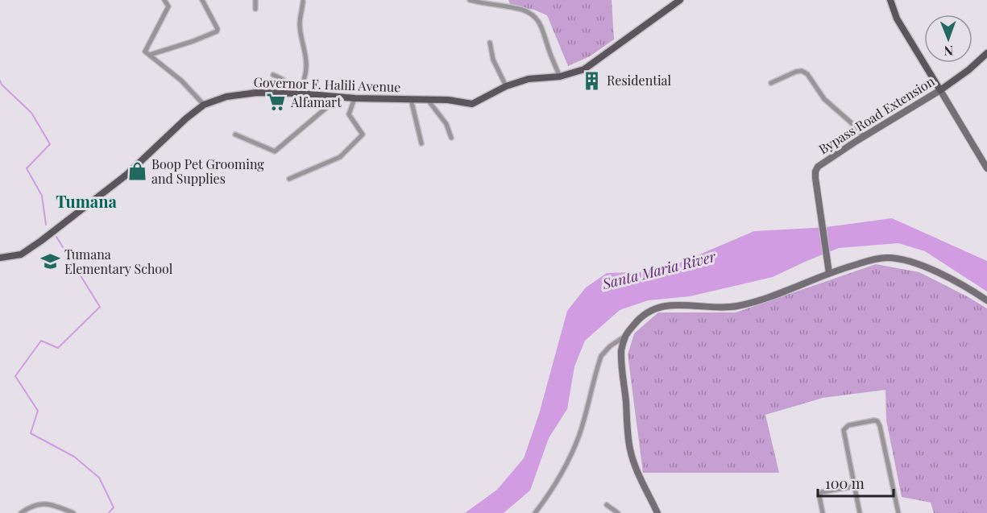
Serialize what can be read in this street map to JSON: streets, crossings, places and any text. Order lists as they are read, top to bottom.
{
  "streets": {
    "main road": ["Governor F. Halili Avenue", "Bypass Road Extension"]
  },
  "districts": ["Tumana"],
  "water": ["Santa Maria River"],
  "places": {
    "building": ["Residential"],
    "supermarket": ["Alfamart"],
    "shop": ["Boop Pet Grooming and Supplies"],
    "school or university": ["Tumana Elementary School"]
  },
  "scale_bar": "100 m",
  "north": "bottom"
}
